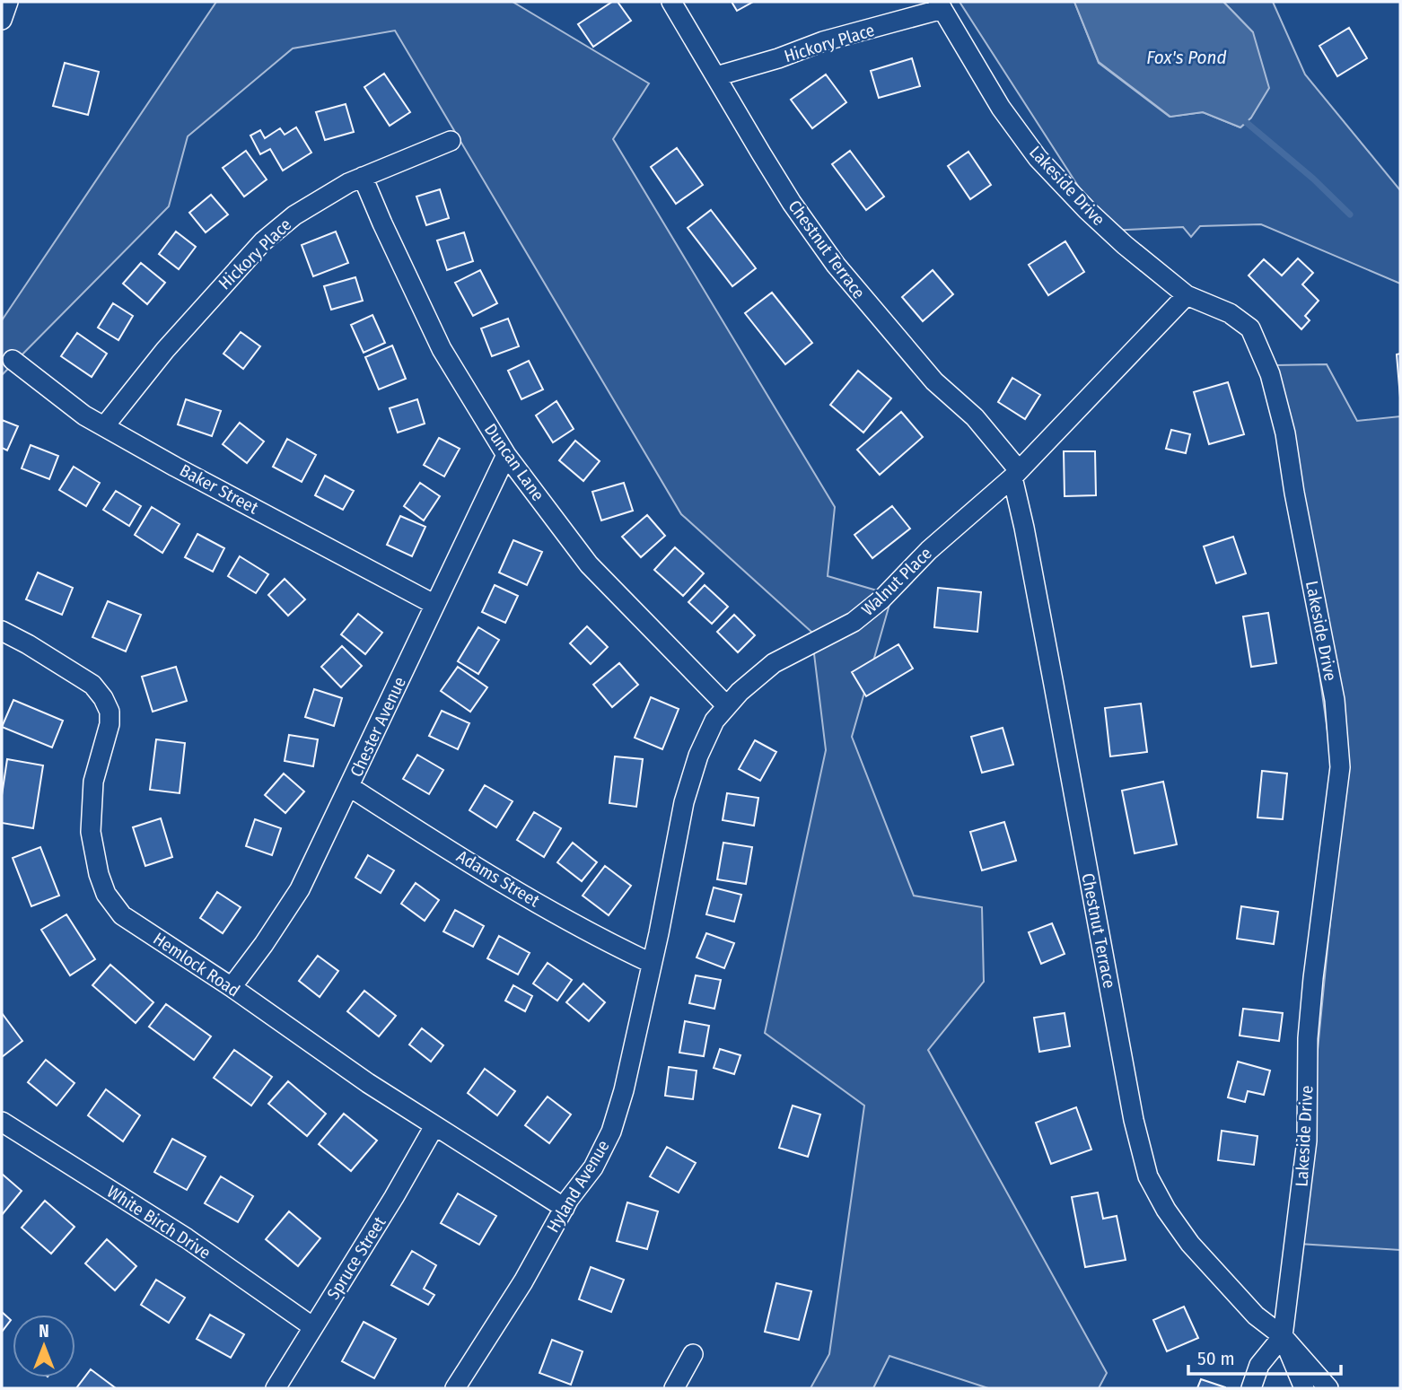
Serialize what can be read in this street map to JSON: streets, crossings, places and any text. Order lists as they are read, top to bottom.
{
  "streets": {
    "street": [
      "Hickory Place",
      "Lakeside Drive",
      "Chestnut Terrace",
      "Duncan Lane",
      "Baker Street",
      "Walnut Place",
      "Chester Avenue",
      "Adams Street",
      "Hemlock Road",
      "Hyland Avenue",
      "White Birch Drive",
      "Spruce Street"
    ]
  },
  "crossings": [
    ["Hickory Place", "Lakeside Drive"],
    ["Hickory Place", "Chestnut Terrace"],
    ["Hickory Place", "Duncan Lane"],
    ["Hickory Place", "Baker Street"],
    ["Lakeside Drive", "Chestnut Terrace"],
    ["Lakeside Drive", "Walnut Place"],
    ["Chestnut Terrace", "Walnut Place"],
    ["Duncan Lane", "Walnut Place"],
    ["Duncan Lane", "Chester Avenue"],
    ["Baker Street", "Chester Avenue"],
    ["Walnut Place", "Adams Street"],
    ["Walnut Place", "Hyland Avenue"],
    ["Chester Avenue", "Adams Street"],
    ["Chester Avenue", "Hemlock Road"],
    ["Adams Street", "Hyland Avenue"],
    ["Hemlock Road", "Hyland Avenue"],
    ["Hemlock Road", "Spruce Street"],
    ["White Birch Drive", "Spruce Street"]
  ],
  "water": ["Fox's Pond"],
  "scale_bar": "50 m",
  "north": "top"
}
